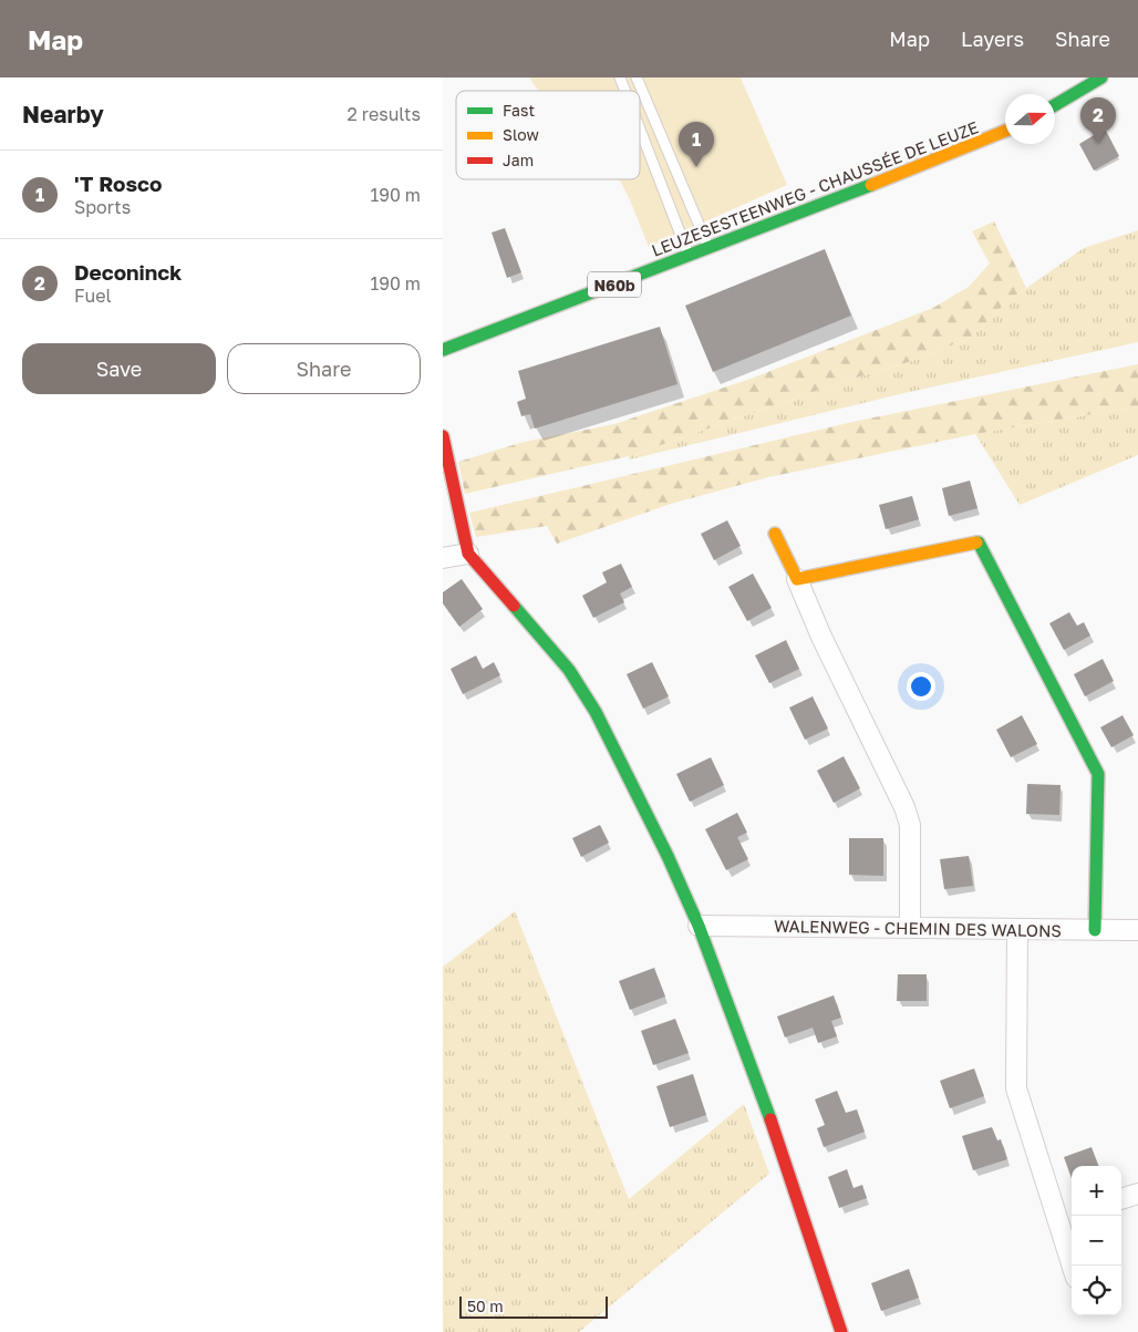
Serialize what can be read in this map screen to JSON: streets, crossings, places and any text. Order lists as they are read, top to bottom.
{
  "streets": {
    "street": ["LEUZESESTEENWEG - CHAUSSÉE DE LEUZE", "N60b", "WALENWEG - CHEMIN DES WALONS"]
  },
  "legend": ["Fast", "Slow", "Jam"],
  "scale_bar": "50 m",
  "north": "right",
  "page": {
    "header": "Map",
    "nav": ["Map", "Layers", "Share"],
    "heading": ["Nearby", "2 results"],
    "pins": ["2", "1"],
    "list": [
      {
        "mark": "1",
        "name": "'T Rosco",
        "note": "Sports",
        "value": "190 m"
      },
      {
        "mark": "2",
        "name": "Deconinck",
        "note": "Fuel",
        "value": "190 m"
      }
    ],
    "buttons": ["Save", "Share"],
    "map_buttons": ["+", "−"],
    "scale": "50 m"
  }
}
